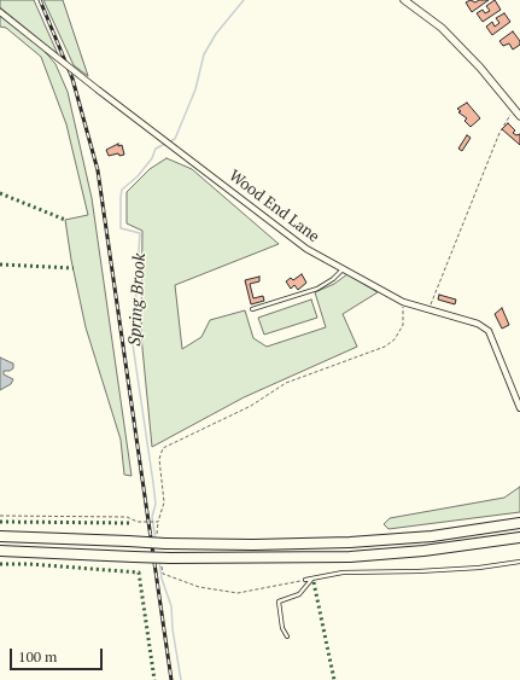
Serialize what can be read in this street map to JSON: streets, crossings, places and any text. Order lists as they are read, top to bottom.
{
  "streets": {
    "street": ["Wood End Lane"]
  },
  "water": ["Spring Brook"],
  "scale_bar": "100 m"
}
